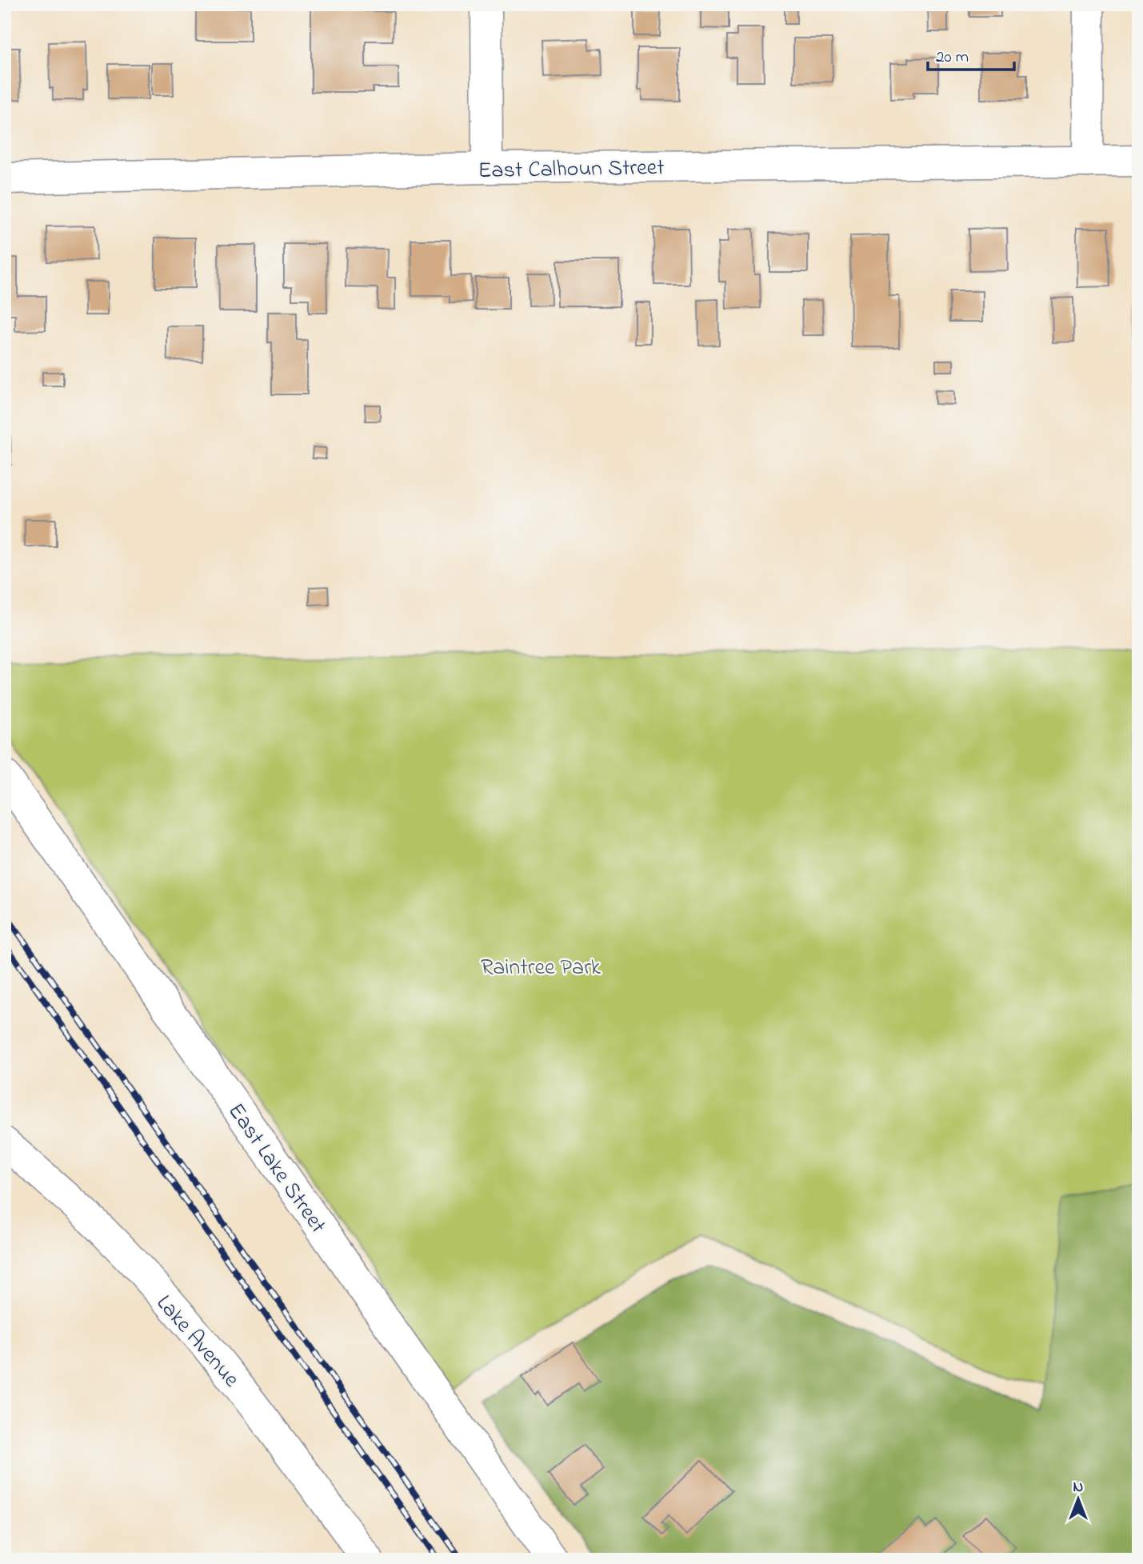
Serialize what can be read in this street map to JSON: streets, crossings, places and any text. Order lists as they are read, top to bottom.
{
  "streets": {
    "street": ["East Calhoun Street", "East Lake Street", "Lake Avenue"]
  },
  "parks": ["Raintree Park"],
  "scale_bar": "20 m",
  "north": "top"
}
